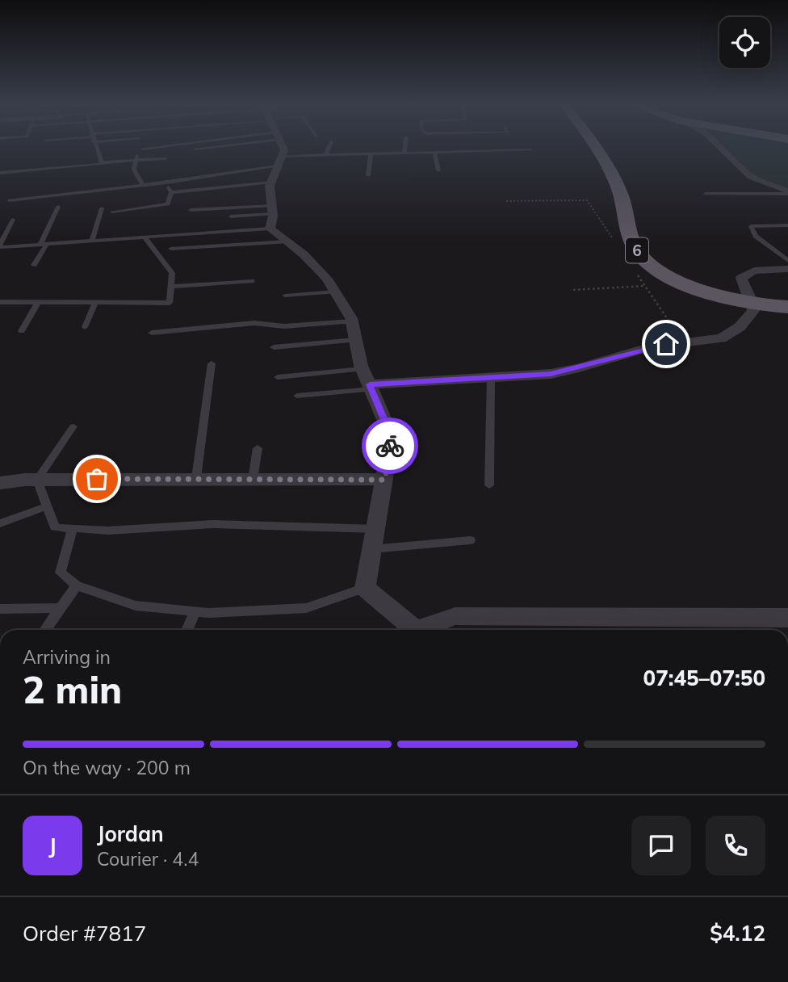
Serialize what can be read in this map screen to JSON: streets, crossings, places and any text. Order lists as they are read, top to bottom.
{
  "streets": {
    "main road": ["6"]
  },
  "page": {
    "heading": ["2 min", "Arriving in", "07:45–07:50"],
    "panel": [
      "Jordan",
      "Courier · 4.4",
      "Order #7817",
      "$4.12"
    ],
    "bar": "On the way · 200 m",
    "round": "J"
  }
}
